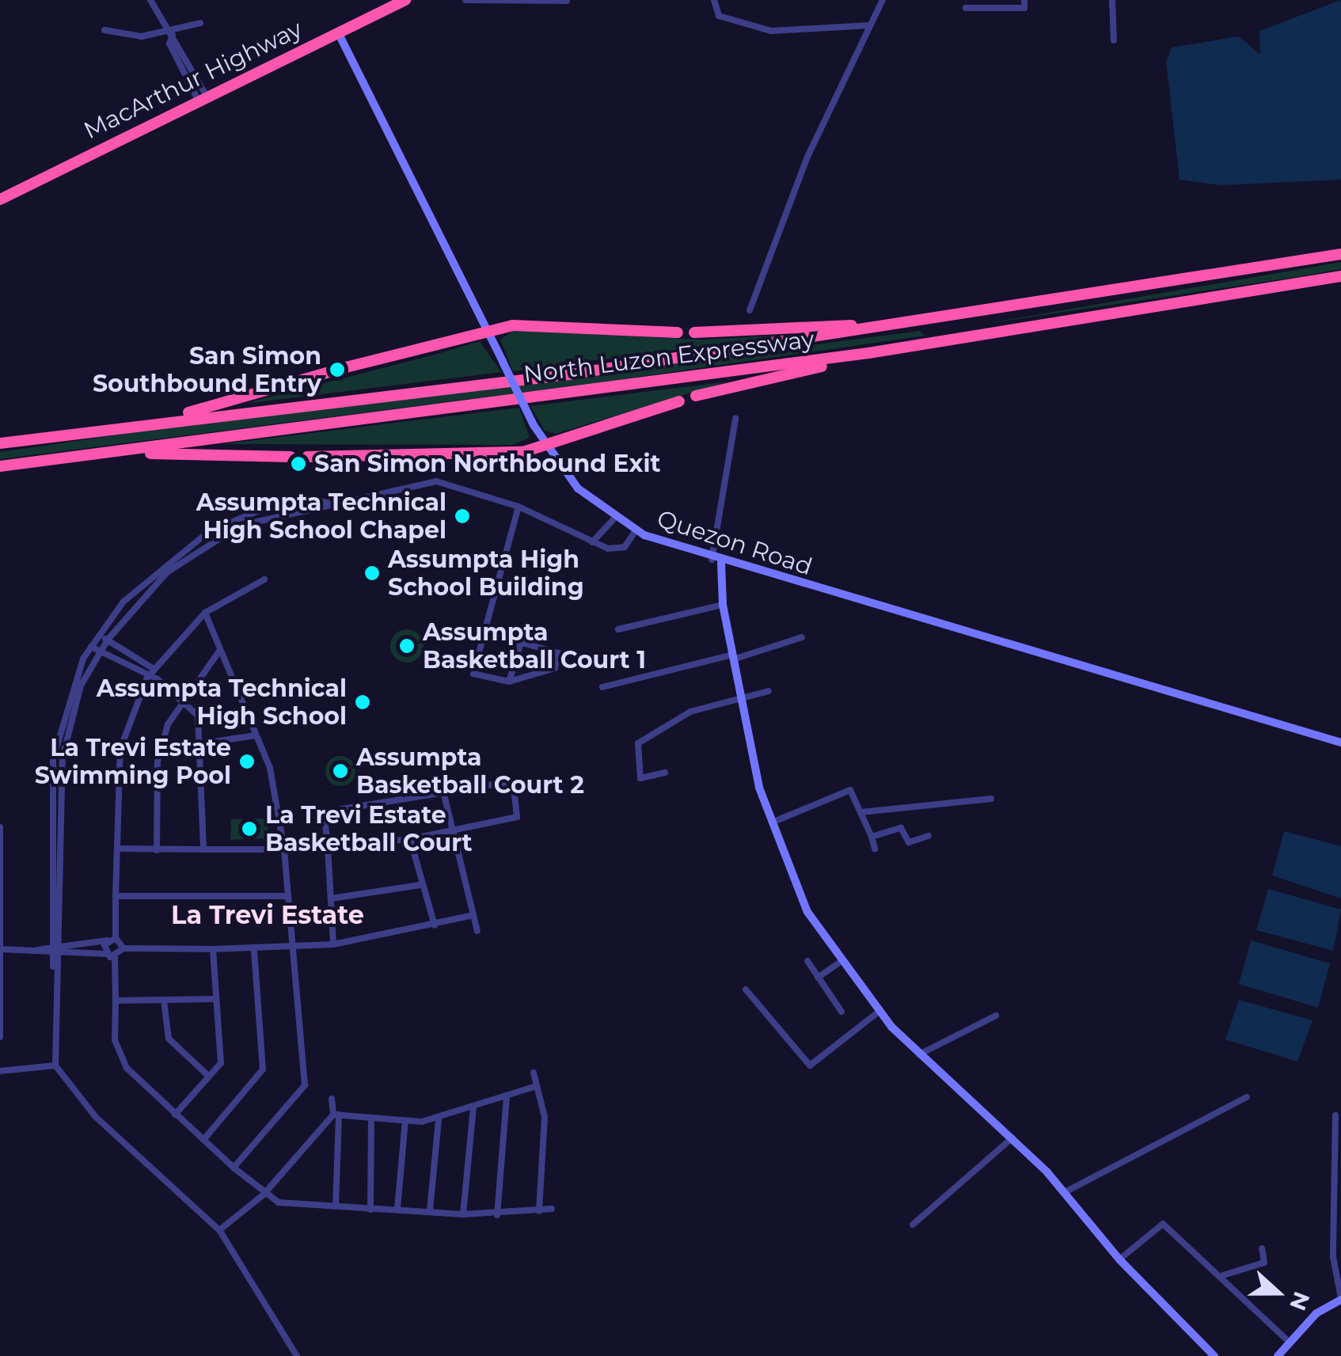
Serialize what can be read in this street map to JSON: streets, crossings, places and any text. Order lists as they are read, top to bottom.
{
  "streets": {
    "highway": ["MacArthur Highway", "North Luzon Expressway"],
    "main road": ["Quezon Road"]
  },
  "crossings": [
    ["MacArthur Highway", "Quezon Road"]
  ],
  "districts": ["La Trevi Estate"],
  "places": [
    "San Simon Southbound Entry",
    "San Simon Northbound Exit",
    "Assumpta Technical High School Chapel",
    "Assumpta High School Building",
    "Assumpta Basketball Court 1",
    "Assumpta Technical High School",
    "La Trevi Estate Swimming Pool",
    "Assumpta Basketball Court 2",
    "La Trevi Estate Basketball Court"
  ],
  "north": "right"
}
